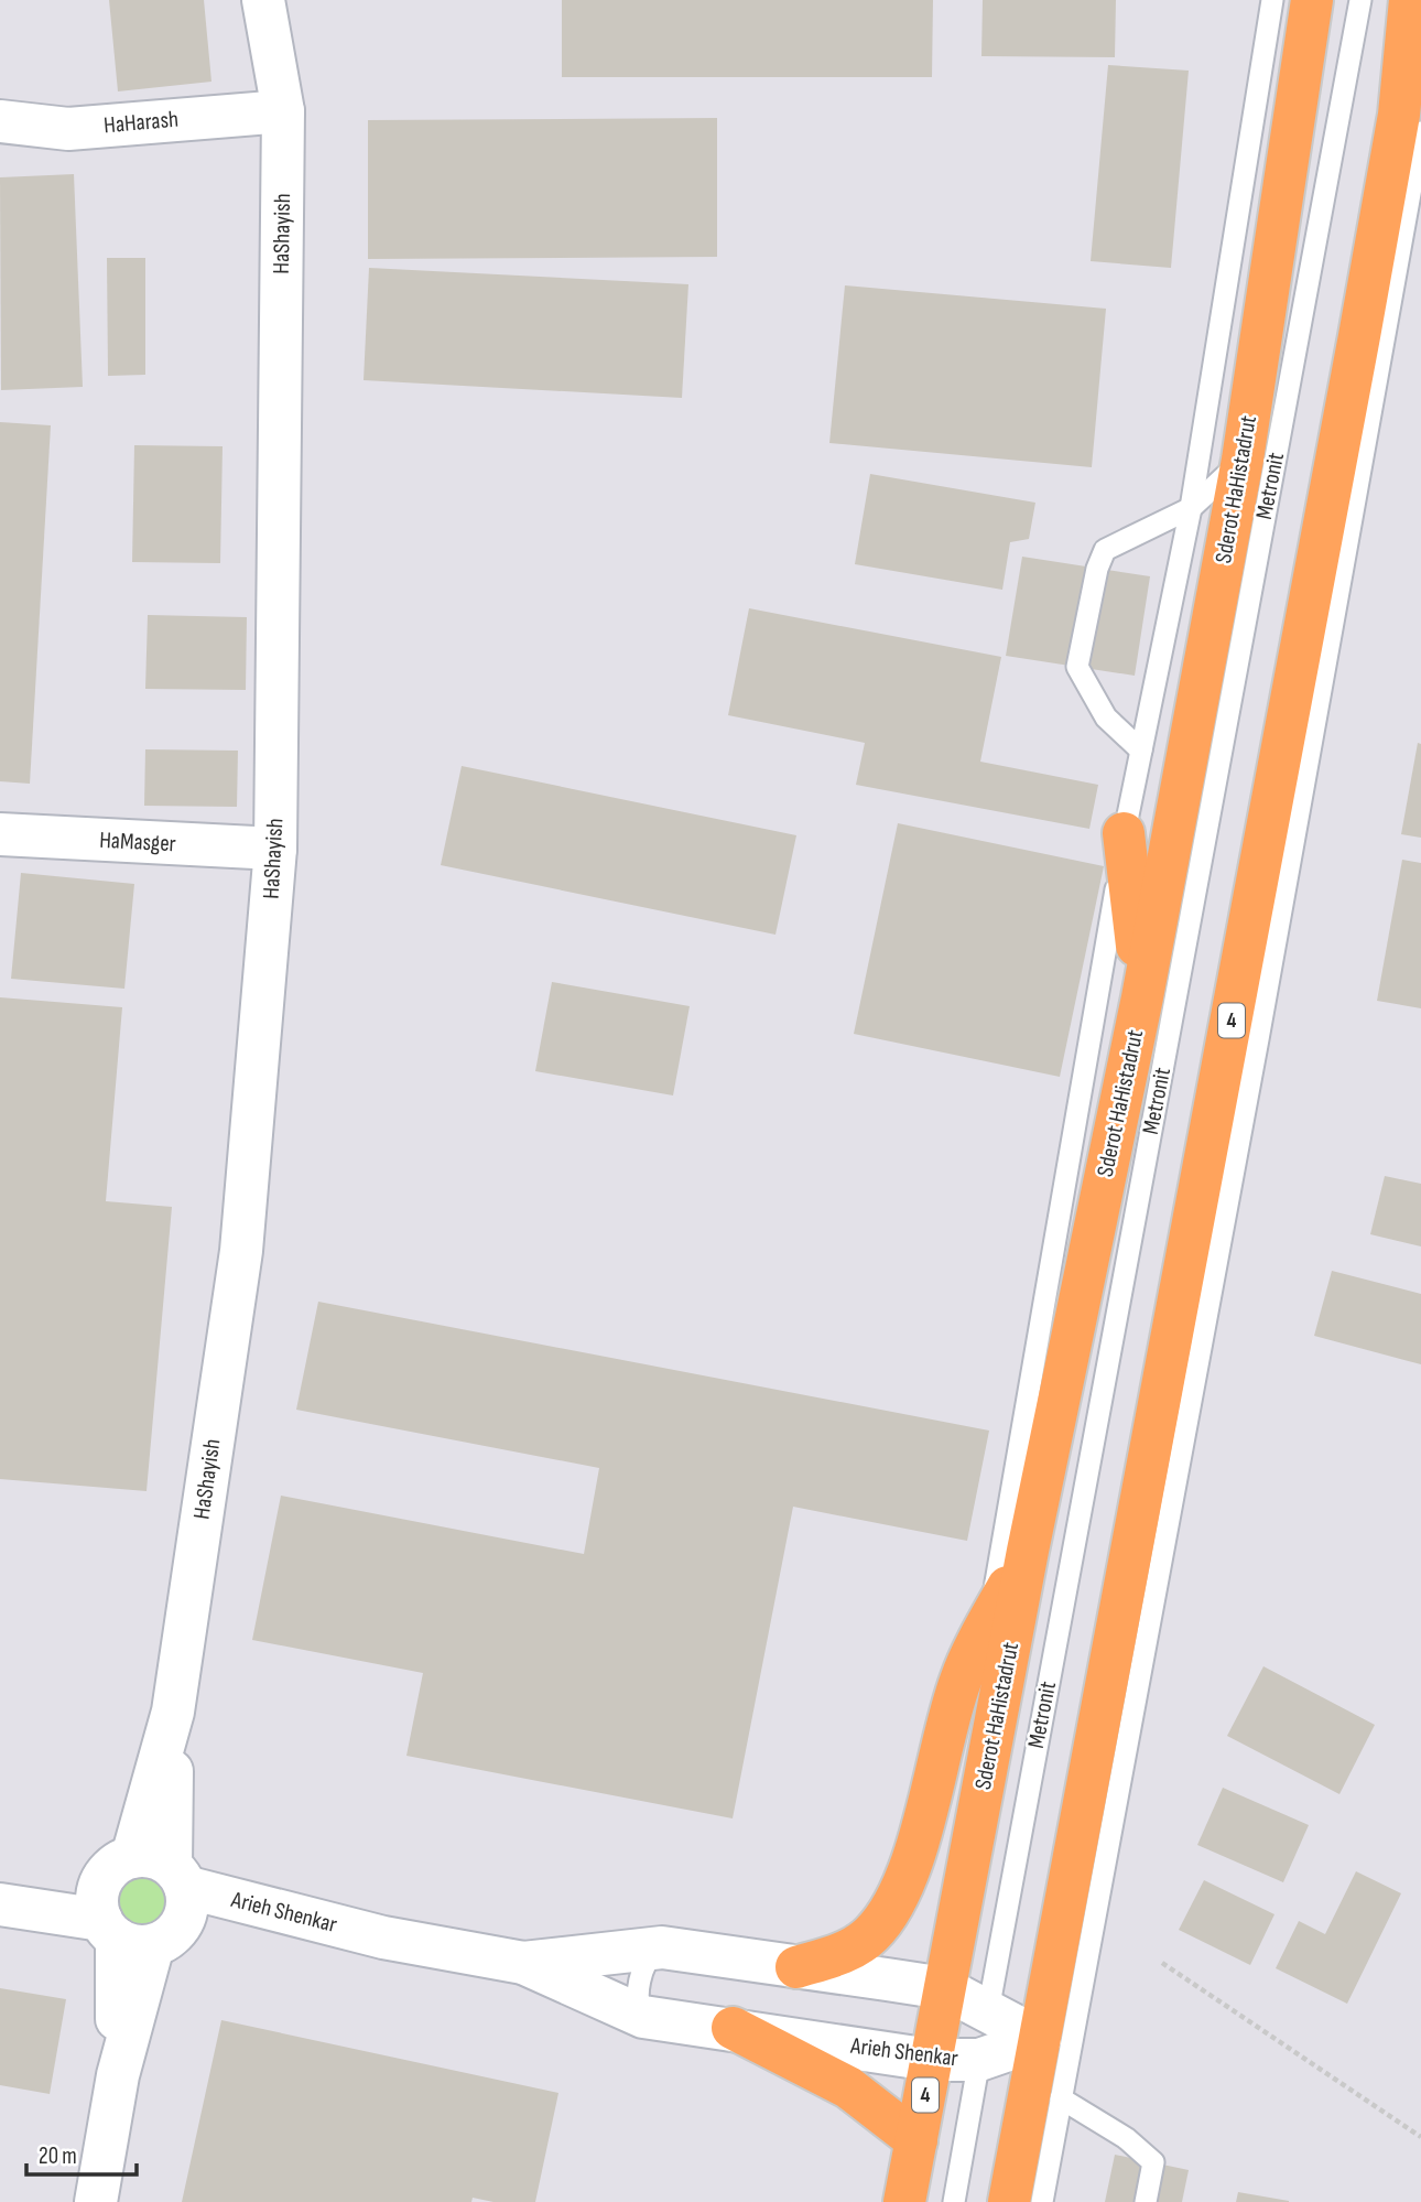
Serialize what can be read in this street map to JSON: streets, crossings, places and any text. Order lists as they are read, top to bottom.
{
  "streets": {
    "highway": ["Sderot HaHistadrut", "4"],
    "street": [
      "HaHarash",
      "HaShayish",
      "HaMasger",
      "Arieh Shenkar"
    ],
    "lane": ["Metronit"]
  },
  "crossings": [
    ["HaHarash", "HaShayish"],
    ["HaShayish", "HaMasger"],
    ["HaShayish", "Arieh Shenkar"],
    ["Metronit", "Arieh Shenkar"],
    ["Sderot HaHistadrut", "Arieh Shenkar"],
    ["4", "Arieh Shenkar"]
  ],
  "scale_bar": "20 m"
}
